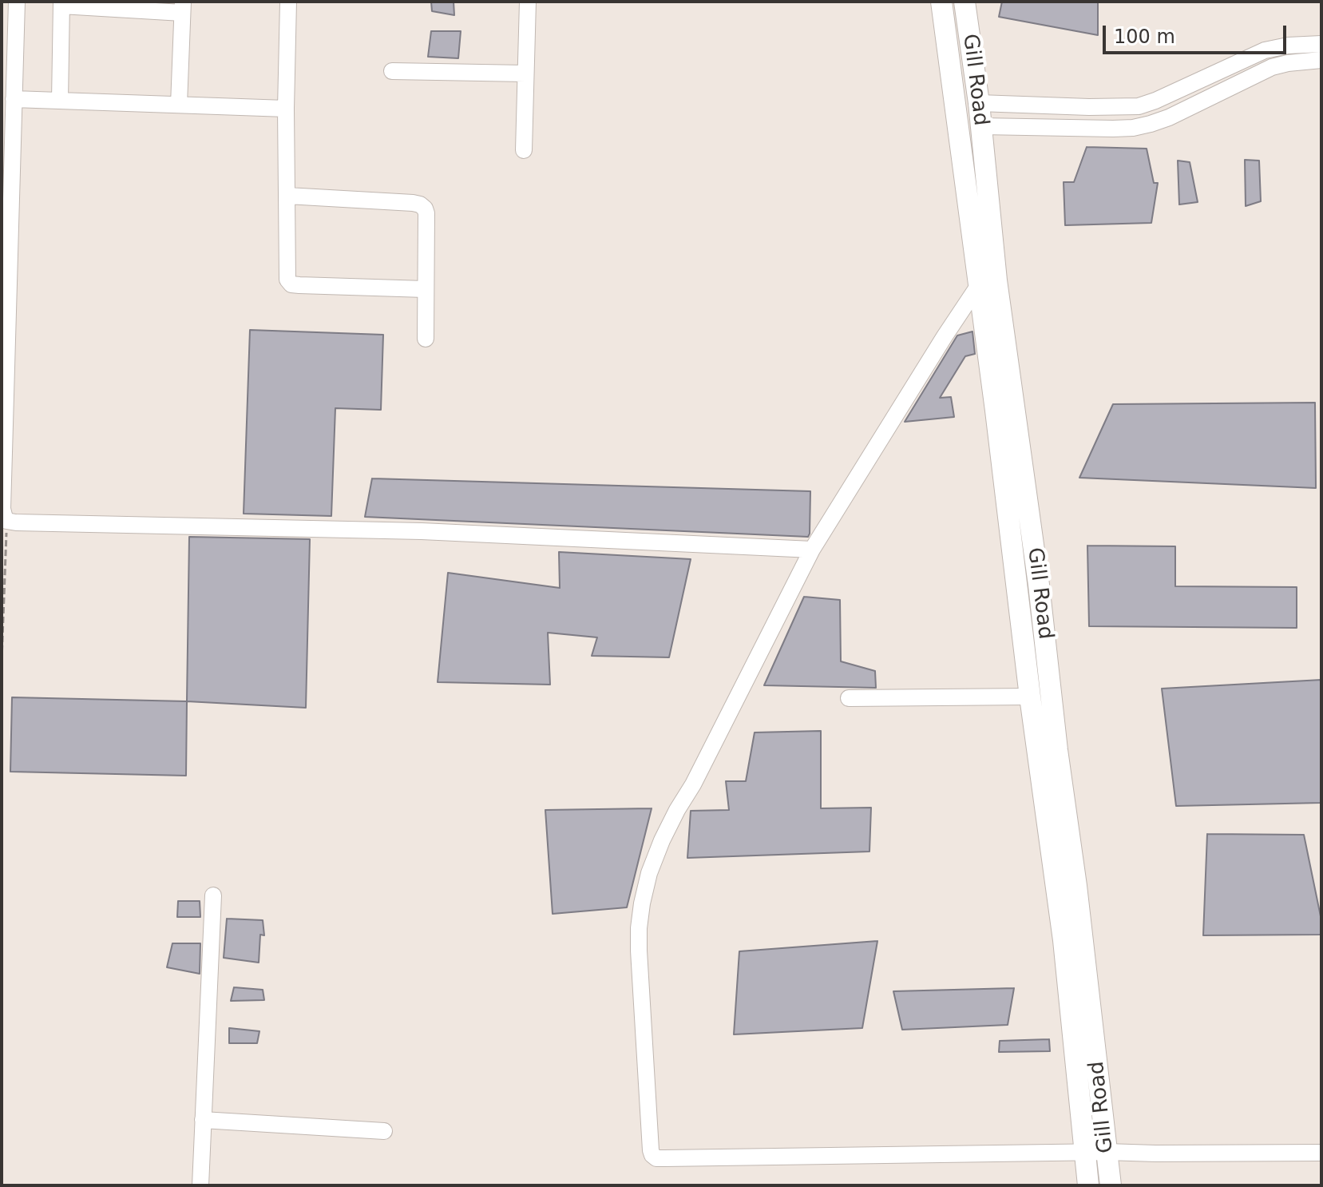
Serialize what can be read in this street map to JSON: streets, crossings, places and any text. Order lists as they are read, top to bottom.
{
  "streets": {
    "main road": ["Gill Road"]
  },
  "scale_bar": "100 m"
}
